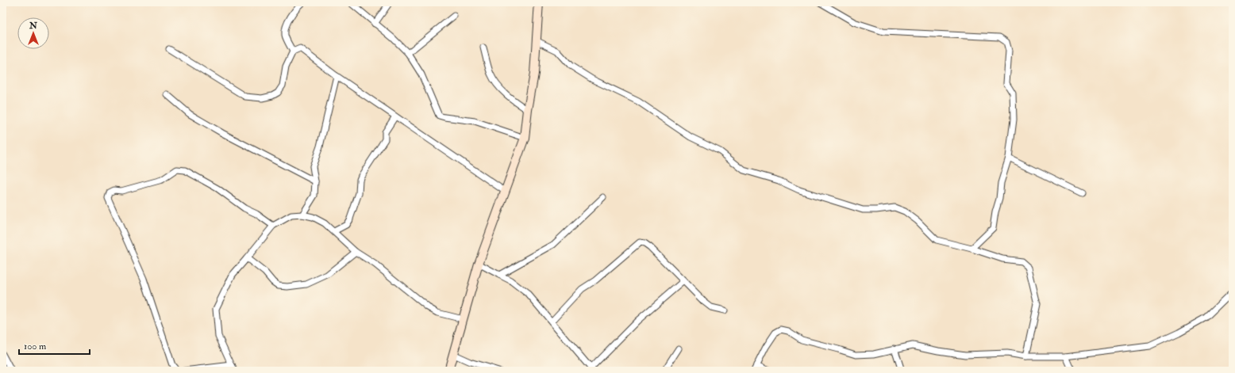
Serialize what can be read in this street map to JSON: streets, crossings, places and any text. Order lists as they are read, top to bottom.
{
  "scale_bar": "100 m",
  "north": "top"
}
